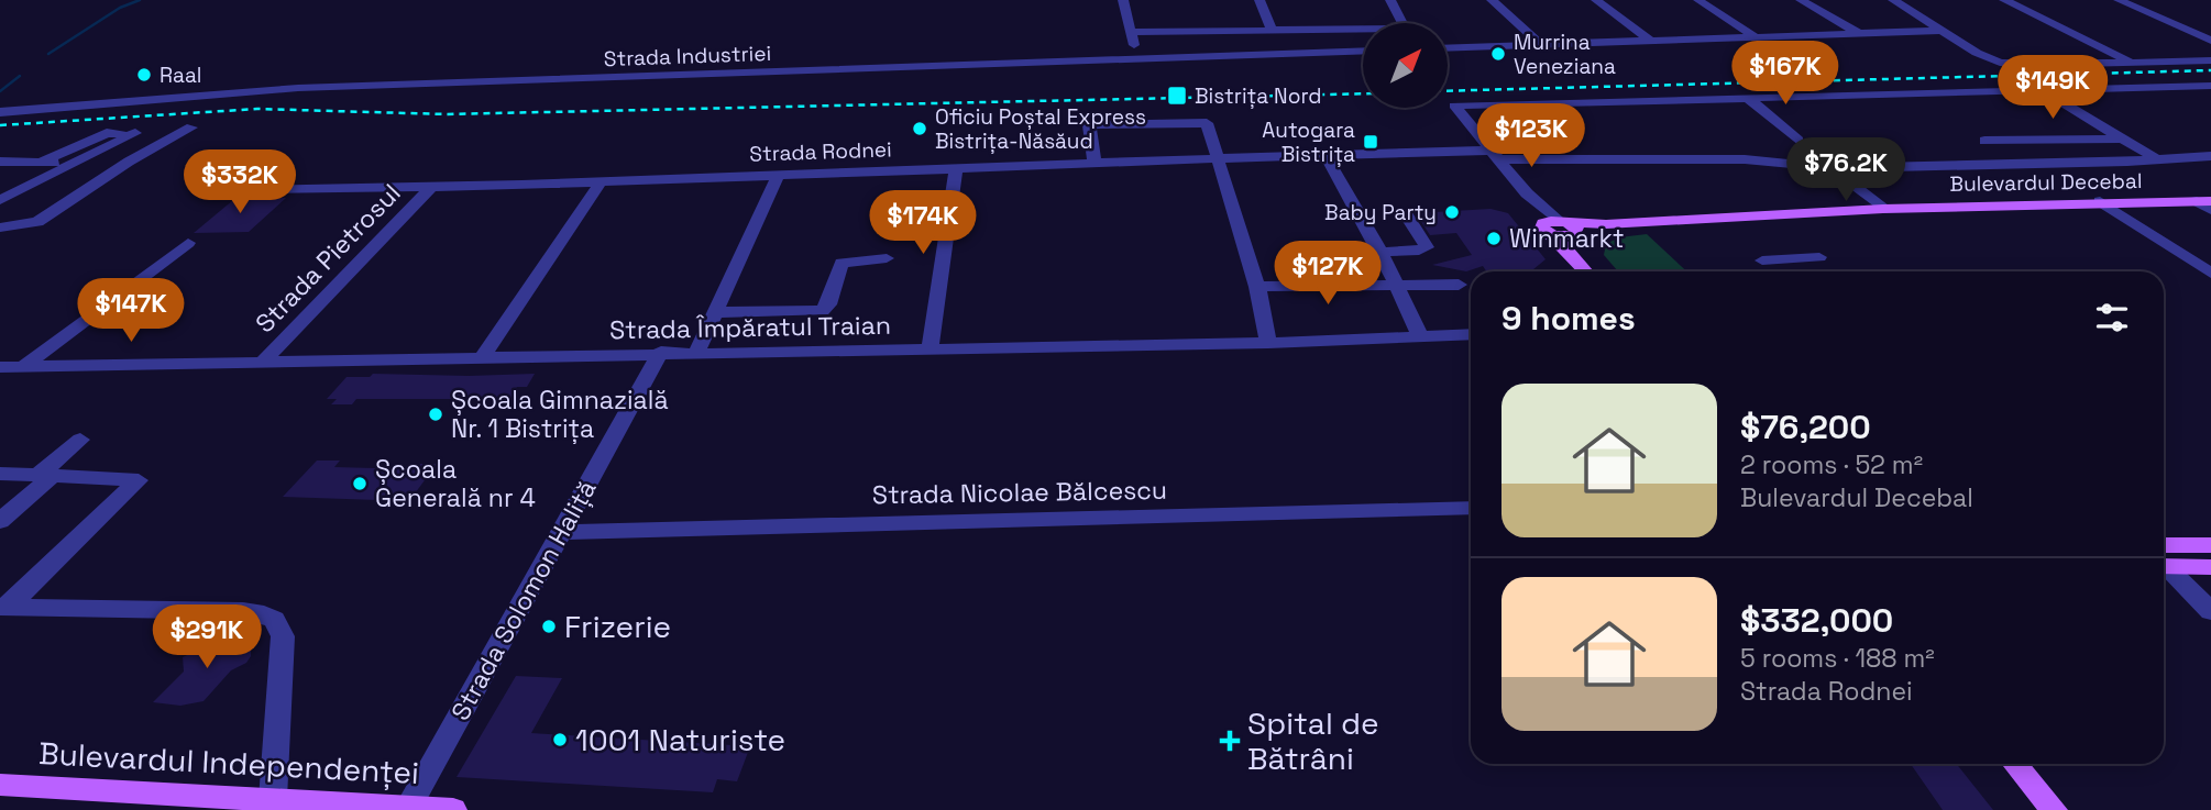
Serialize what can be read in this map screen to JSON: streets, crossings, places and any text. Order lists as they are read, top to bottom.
{
  "streets": {
    "main road": ["Bulevardul Decebal", "Bulevardul Independenței"],
    "street": [
      "Strada Industriei",
      "Strada Rodnei",
      "Strada Pietrosul",
      "Strada Împăratul Traian",
      "Strada Nicolae Bălcescu",
      "Strada Solomon Haliță"
    ]
  },
  "crossings": [
    ["Strada Rodnei", "Strada Pietrosul"],
    ["Strada Pietrosul", "Strada Împăratul Traian"],
    ["Strada Împăratul Traian", "Strada Solomon Haliță"],
    ["Strada Nicolae Bălcescu", "Strada Solomon Haliță"],
    ["Strada Solomon Haliță", "Bulevardul Independenței"]
  ],
  "places": {
    "other": [
      "Murrina Veneziana",
      "Raal",
      "Oficiu Poștal Express Bistrița-Năsăud",
      "Baby Party",
      "Winmarkt",
      "Școala Gimnazială Nr. 1 Bistrița",
      "Școala Generală nr 4",
      "Frizerie",
      "1001 Naturiste"
    ],
    "transit": ["Bistrița Nord", "Autogara Bistrița"],
    "health": ["Spital de Bătrâni"]
  },
  "north": "top right",
  "page": {
    "price": [
      "$167K",
      "$149K",
      "$123K",
      "$76.2K",
      "$332K",
      "$174K",
      "$127K",
      "$147K",
      "$291K"
    ],
    "heading": "9 homes",
    "list": [
      {
        "name": "$76,200",
        "note": "2 rooms · 52 m² · Bulevardul Decebal"
      },
      {
        "name": "$332,000",
        "note": "5 rooms · 188 m² · Strada Rodnei"
      }
    ]
  }
}
